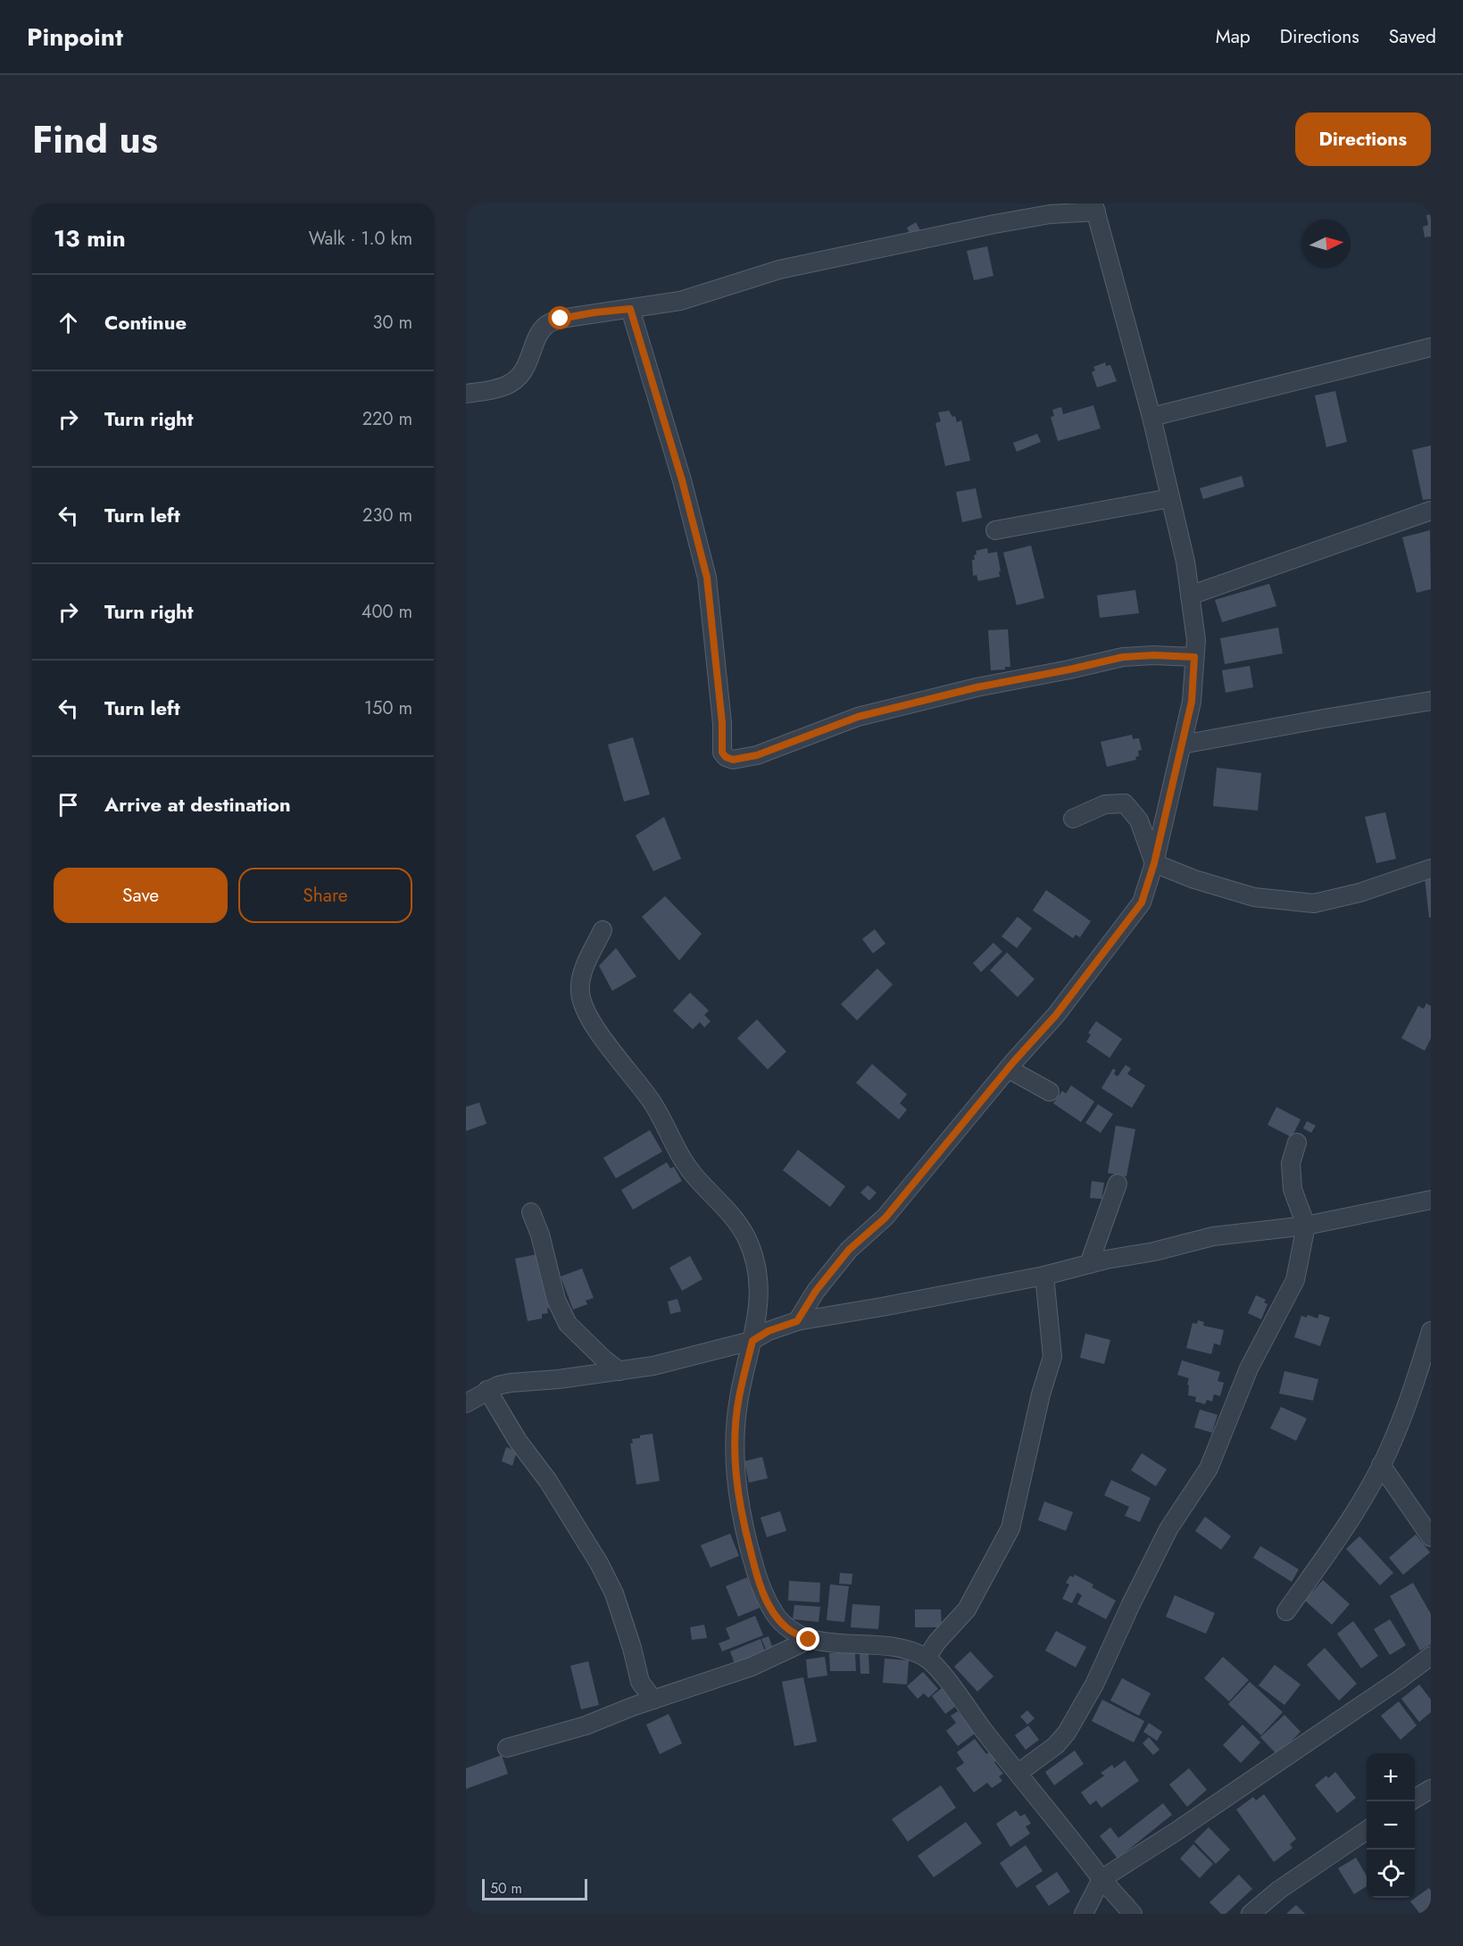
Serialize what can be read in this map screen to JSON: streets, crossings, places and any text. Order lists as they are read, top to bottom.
{
  "scale_bar": "50 m",
  "north": "right",
  "page": {
    "header": "Pinpoint",
    "nav": ["Map", "Directions", "Saved"],
    "title": "Find us",
    "buttons": [
      "Directions",
      ["Save", "Share"]
    ],
    "heading": ["13 min", "Walk · 1.0 km"],
    "list": [
      ["Continue", "30 m"],
      ["Turn right", "220 m"],
      ["Turn left", "230 m"],
      ["Turn right", "400 m"],
      ["Turn left", "150 m"],
      "Arrive at destination"
    ],
    "map_buttons": ["+", "−"],
    "scale": "50 m"
  }
}
